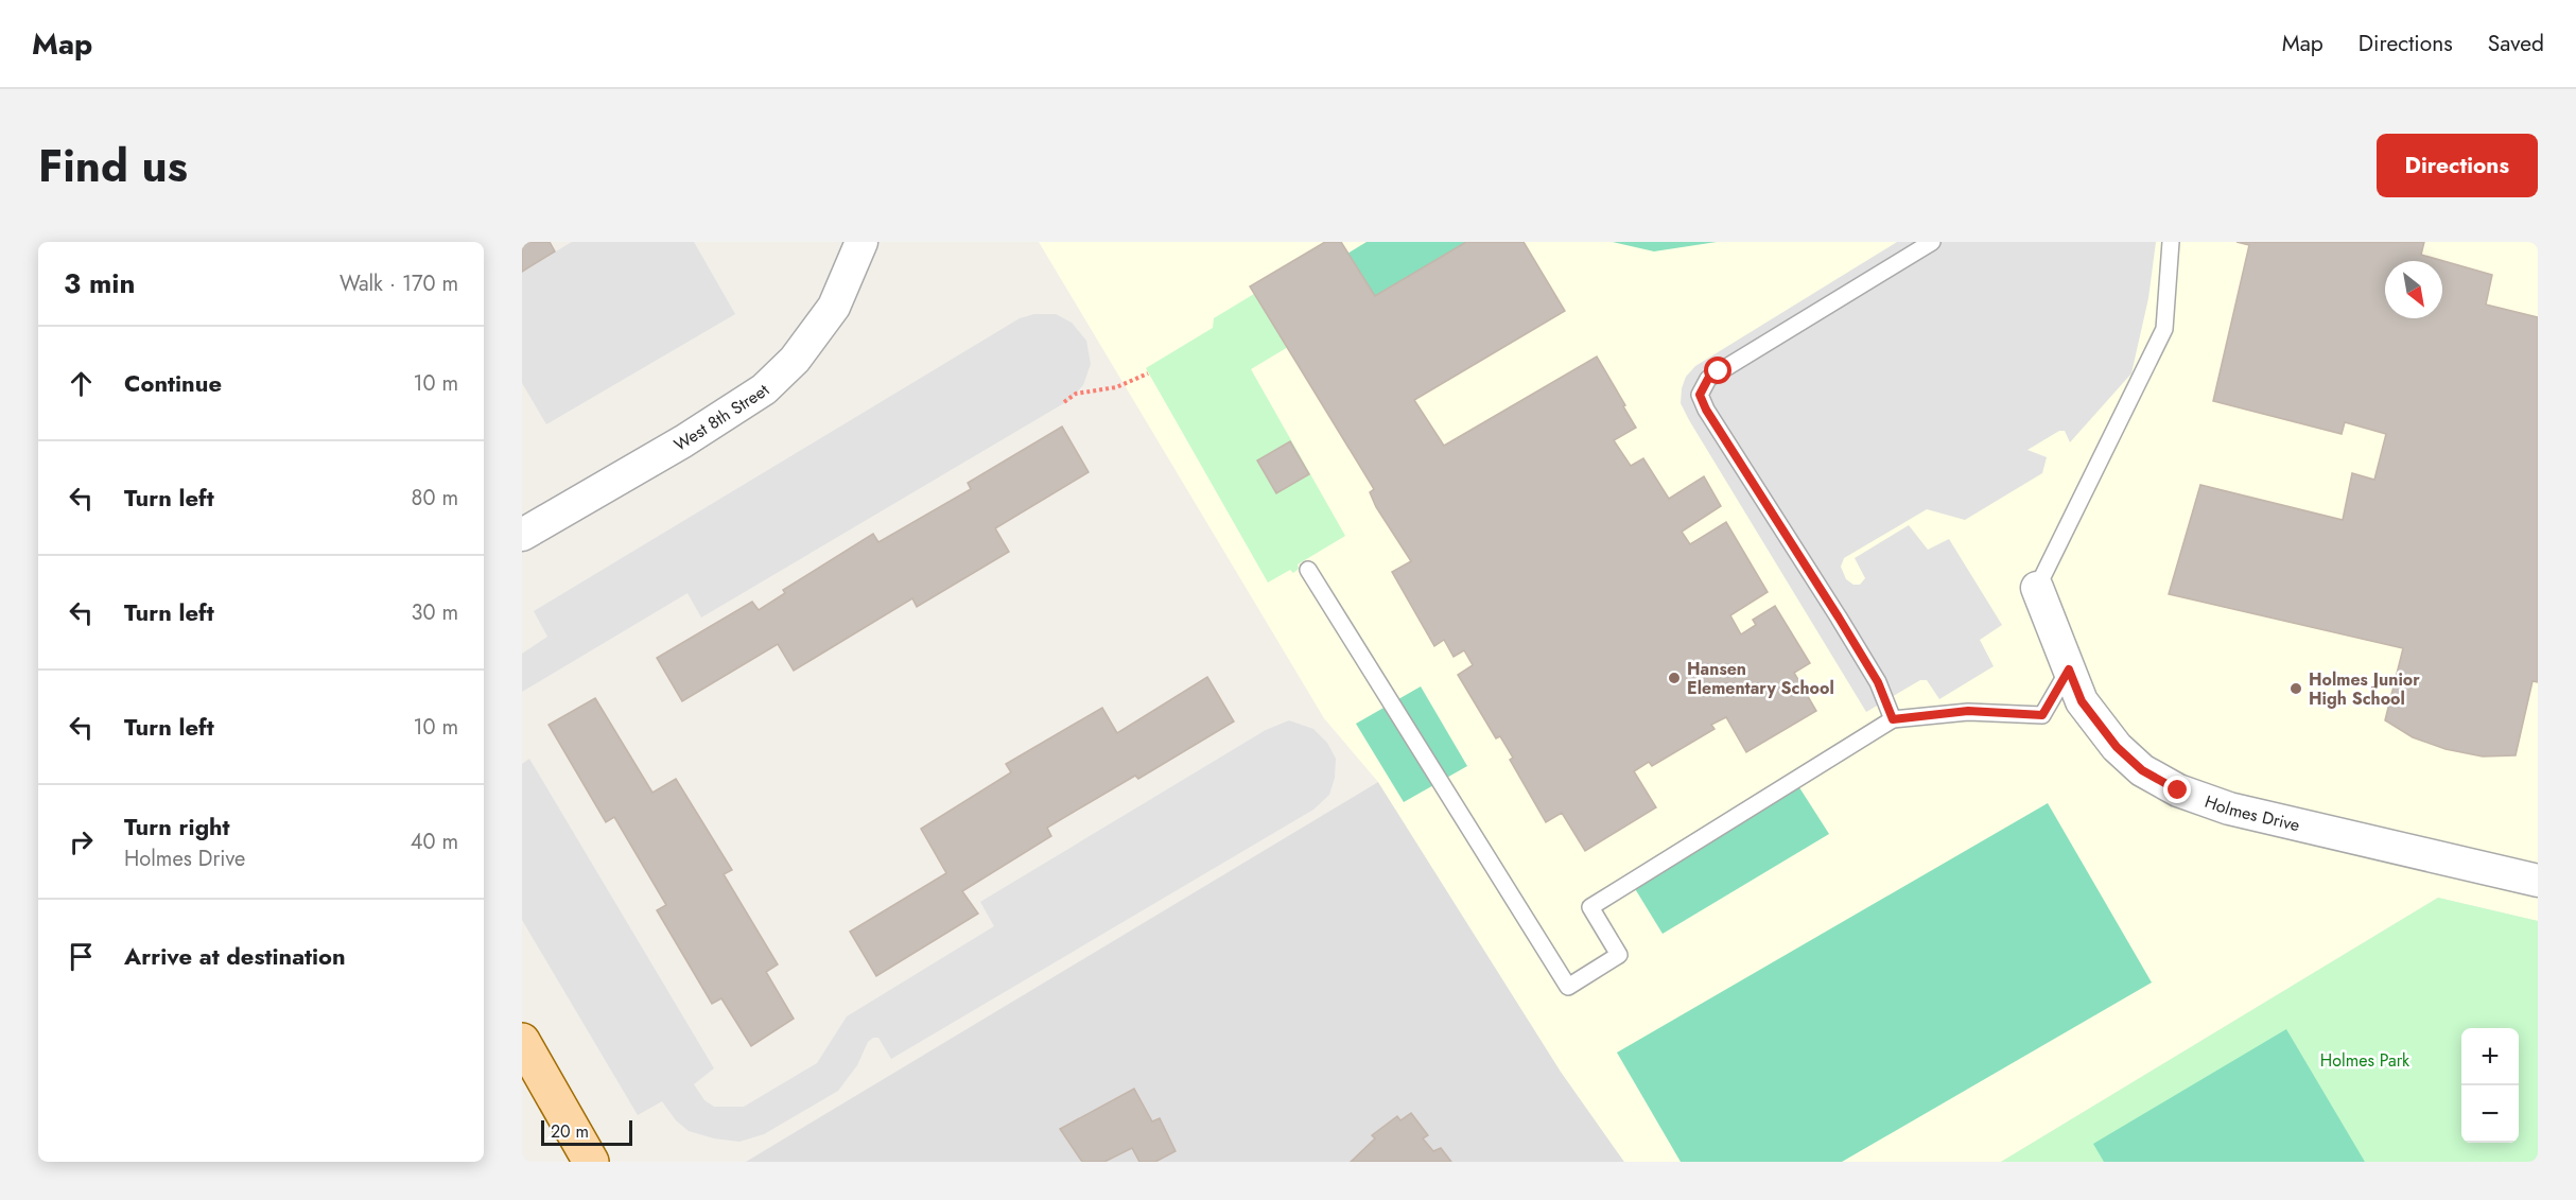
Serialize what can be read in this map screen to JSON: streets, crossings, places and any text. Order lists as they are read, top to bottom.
{
  "streets": {
    "street": ["West 8th Street", "Holmes Drive"]
  },
  "parks": ["Holmes Park"],
  "places": ["Hansen Elementary School", "Holmes Junior High School"],
  "scale_bar": "20 m",
  "north": "bottom right",
  "page": {
    "header": "Map",
    "nav": ["Map", "Directions", "Saved"],
    "title": "Find us",
    "buttons": "Directions",
    "heading": ["3 min", "Walk · 170 m"],
    "list": [
      ["Continue", "10 m"],
      ["Turn left", "80 m"],
      ["Turn left", "30 m"],
      ["Turn left", "10 m"],
      ["Turn right", "Holmes Drive", "40 m"],
      "Arrive at destination"
    ],
    "map_buttons": ["+", "−"],
    "scale": "20 m"
  }
}
